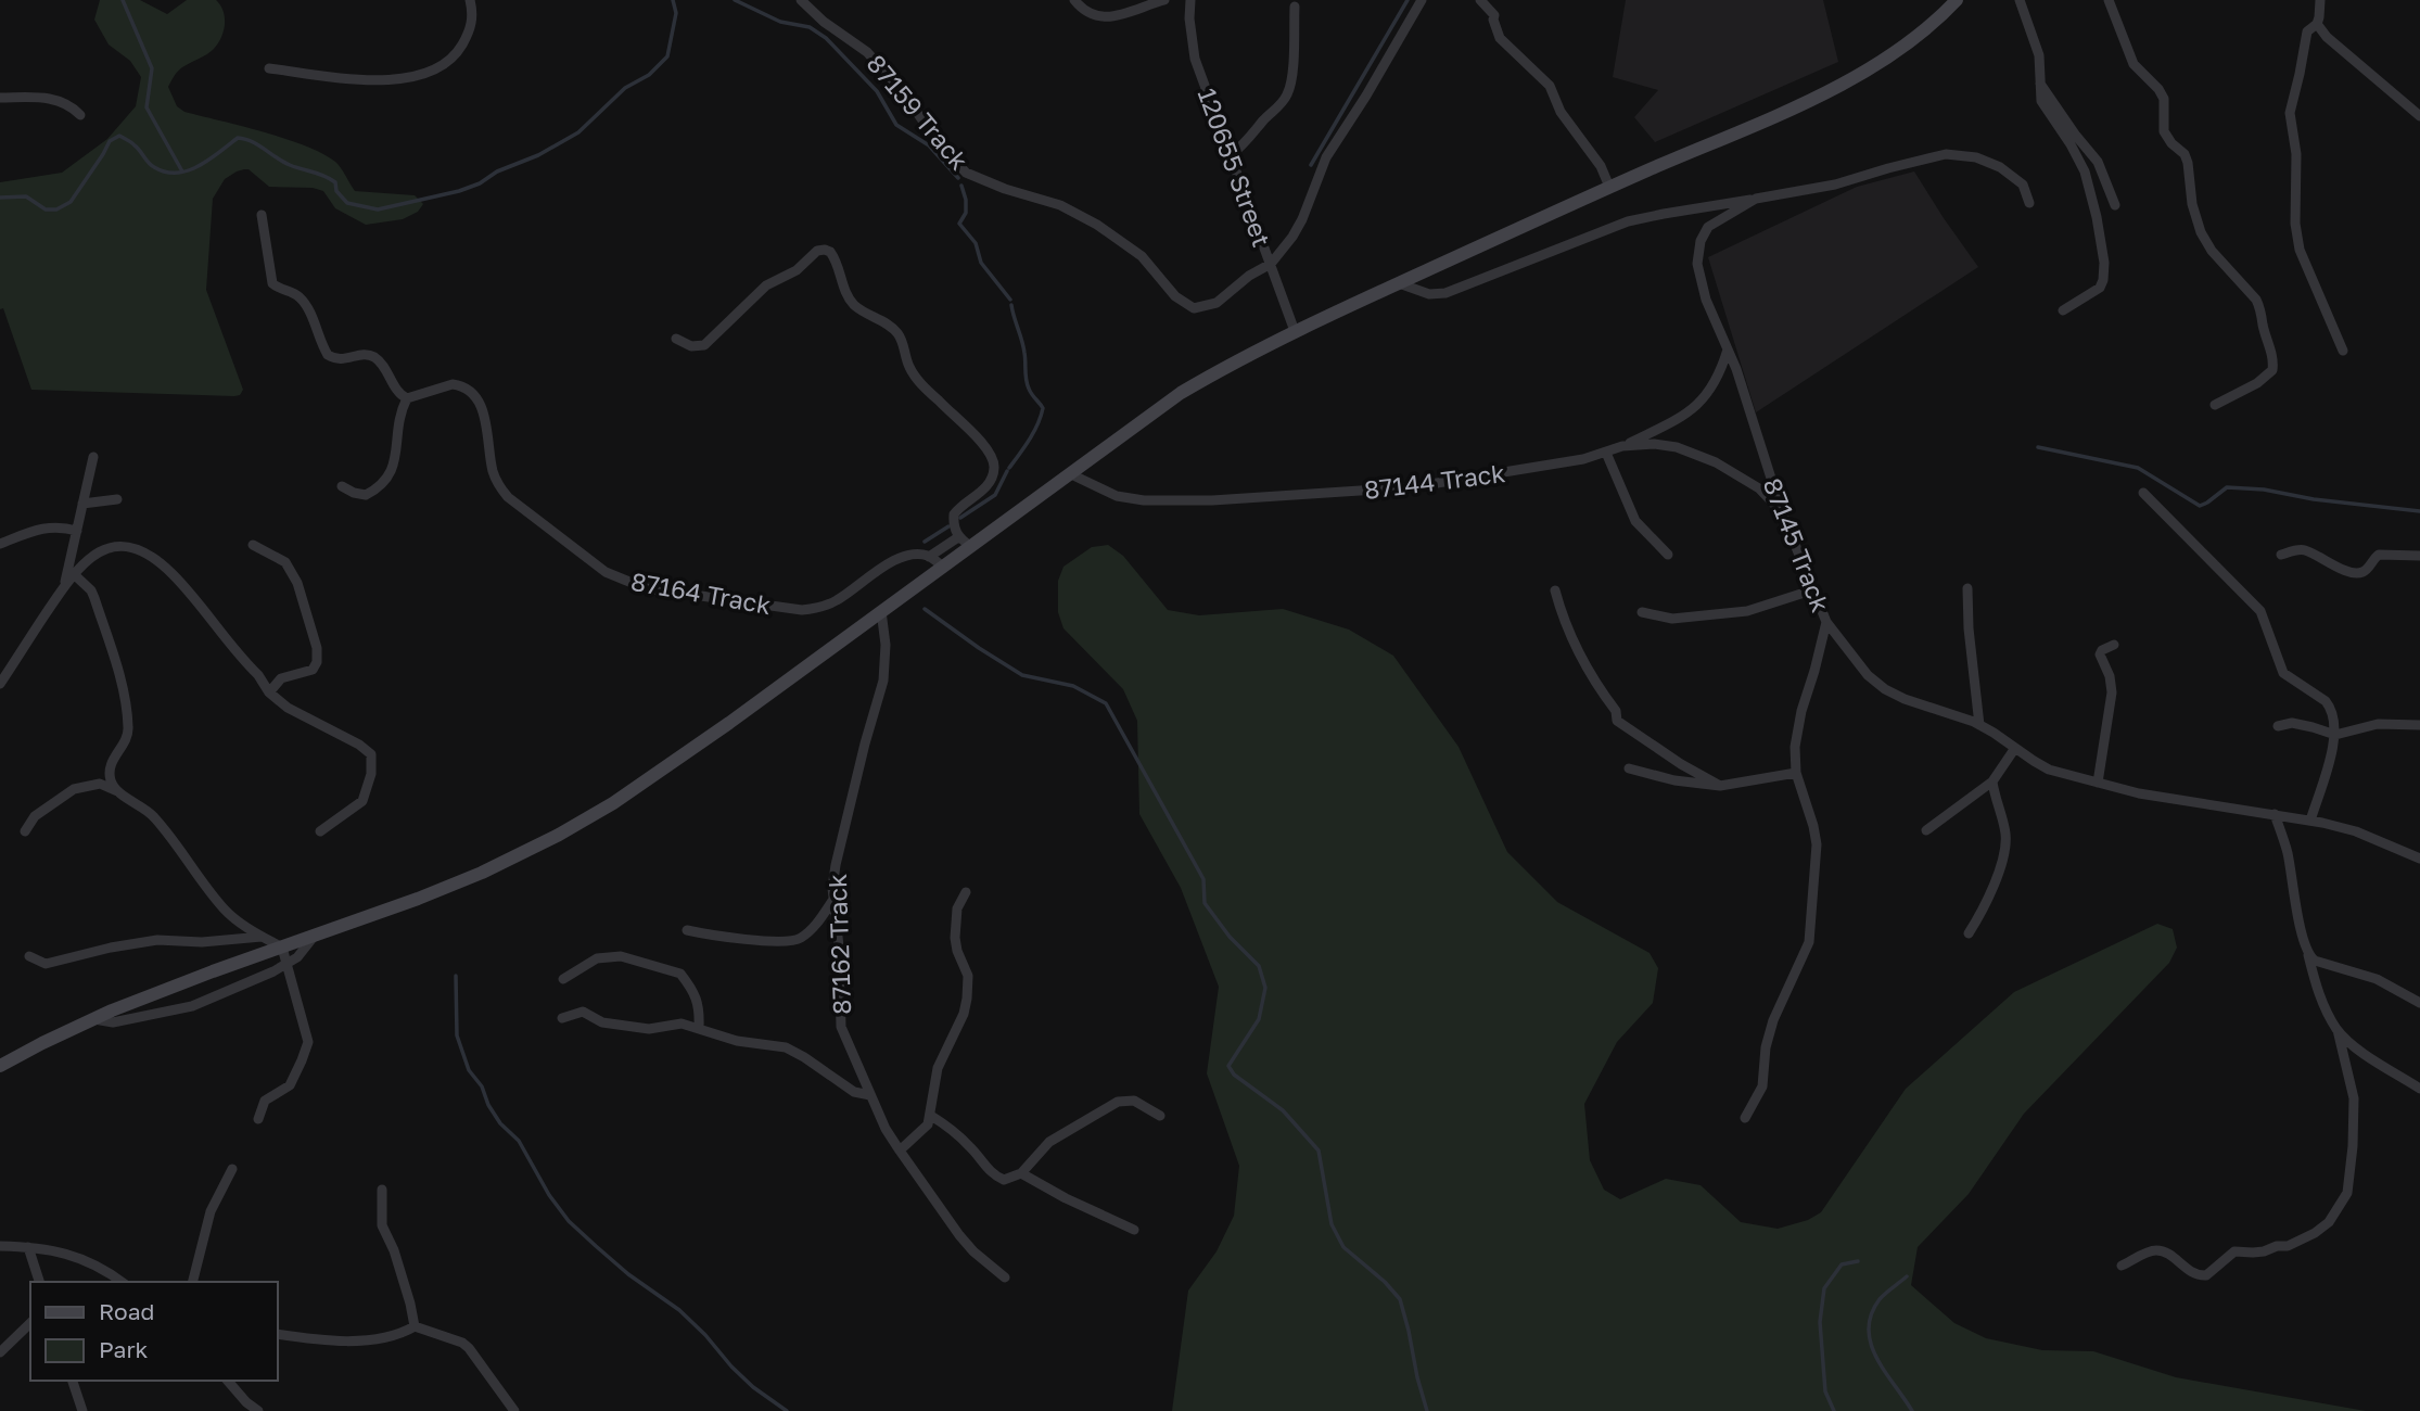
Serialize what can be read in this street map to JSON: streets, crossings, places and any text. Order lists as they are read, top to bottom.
{
  "streets": {
    "street": [
      "87159 Track",
      "120655 Street",
      "87144 Track",
      "87145 Track",
      "87164 Track",
      "87162 Track"
    ]
  },
  "crossings": [
    ["87159 Track", "120655 Street"],
    ["87144 Track", "87145 Track"]
  ],
  "legend": ["Road", "Park"]
}
